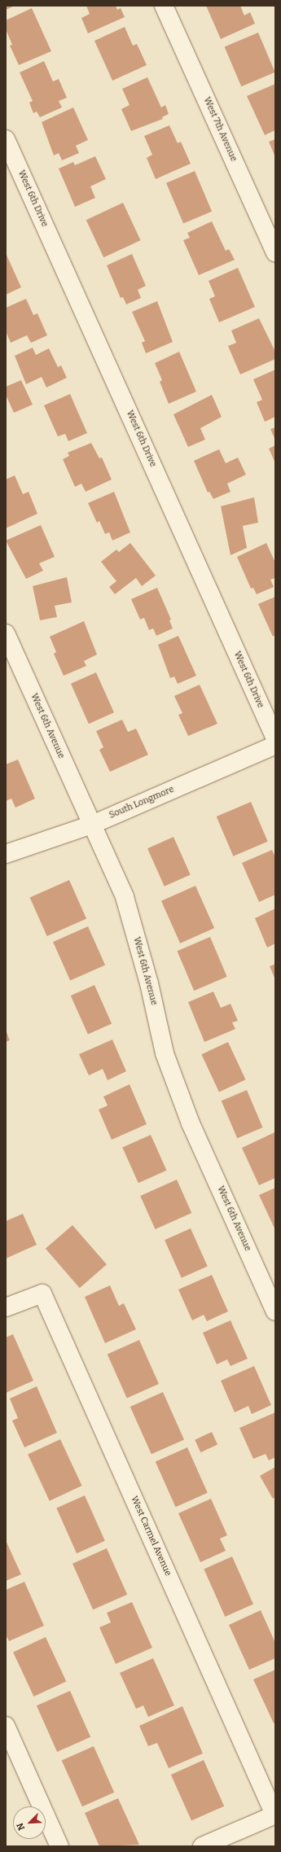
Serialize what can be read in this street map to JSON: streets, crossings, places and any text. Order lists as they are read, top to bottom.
{
  "streets": {
    "street": [
      "West 7th Avenue",
      "West 6th Drive",
      "West 6th Avenue",
      "South Longmore",
      "West Carmel Avenue"
    ]
  },
  "crossings": [
    ["West 6th Avenue", "South Longmore"]
  ],
  "north": "bottom left"
}
